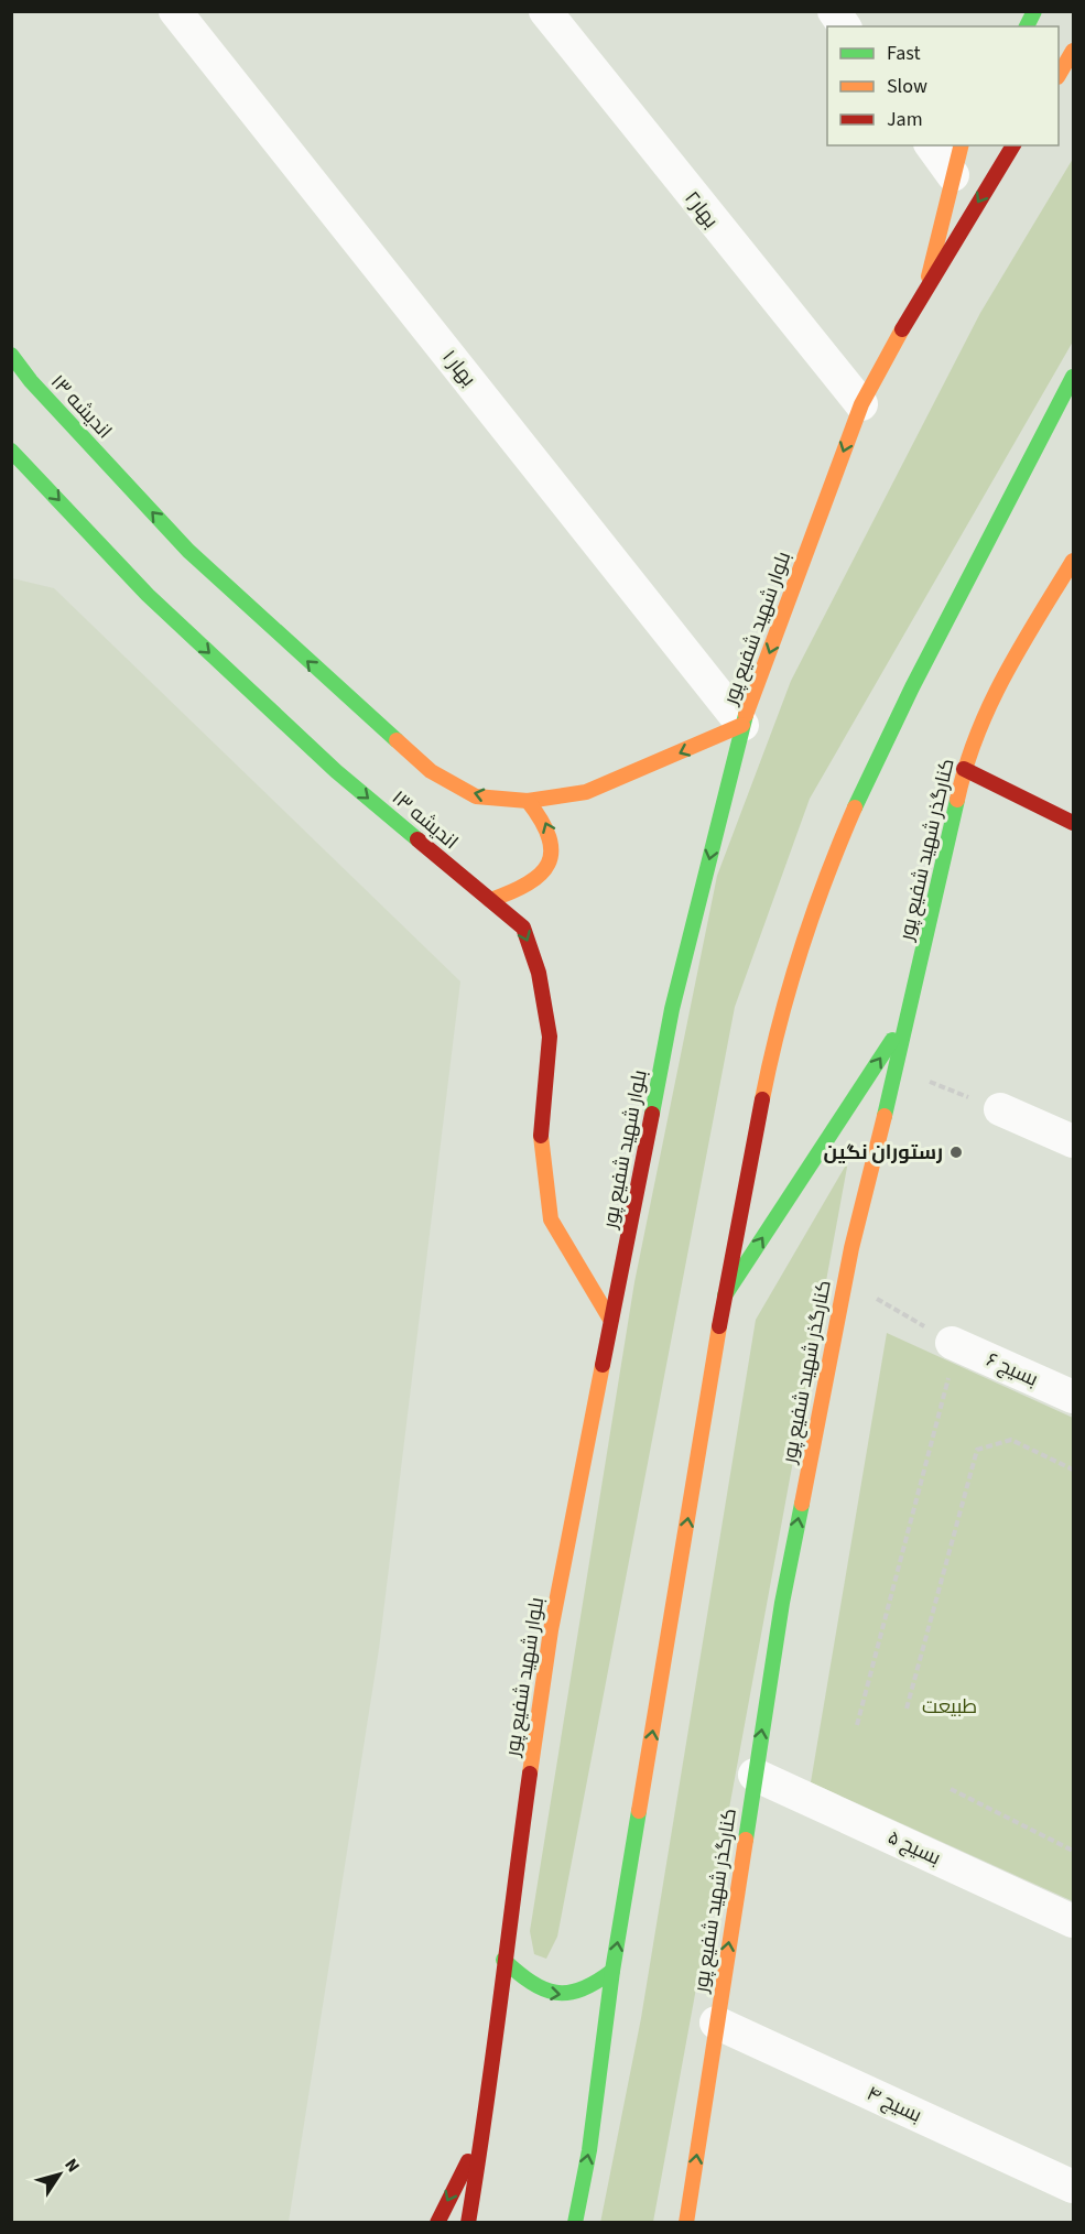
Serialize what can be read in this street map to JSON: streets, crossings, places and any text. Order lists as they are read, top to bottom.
{
  "streets": {
    "main road": ["اندیشه ۱۳", "بلوار شهید شفیع پور", "کنارگذر شهید شفیع پور"],
    "street": [
      "بهار۲",
      "بهار ۱",
      "بسیج ۶",
      "بسیج ۵",
      "بسیج ۴"
    ]
  },
  "crossings": [
    ["بهار۲", "بلوار شهید شفیع پور"],
    ["بهار ۱", "اندیشه ۱۳"],
    ["بهار ۱", "بلوار شهید شفیع پور"],
    ["اندیشه ۱۳", "بلوار شهید شفیع پور"],
    ["کنارگذر شهید شفیع پور", "بسیج ۵"],
    ["کنارگذر شهید شفیع پور", "بسیج ۴"]
  ],
  "parks": ["طبیعت"],
  "places": ["رستوران نگین"],
  "legend": ["Fast", "Slow", "Jam"],
  "north": "top right"
}
